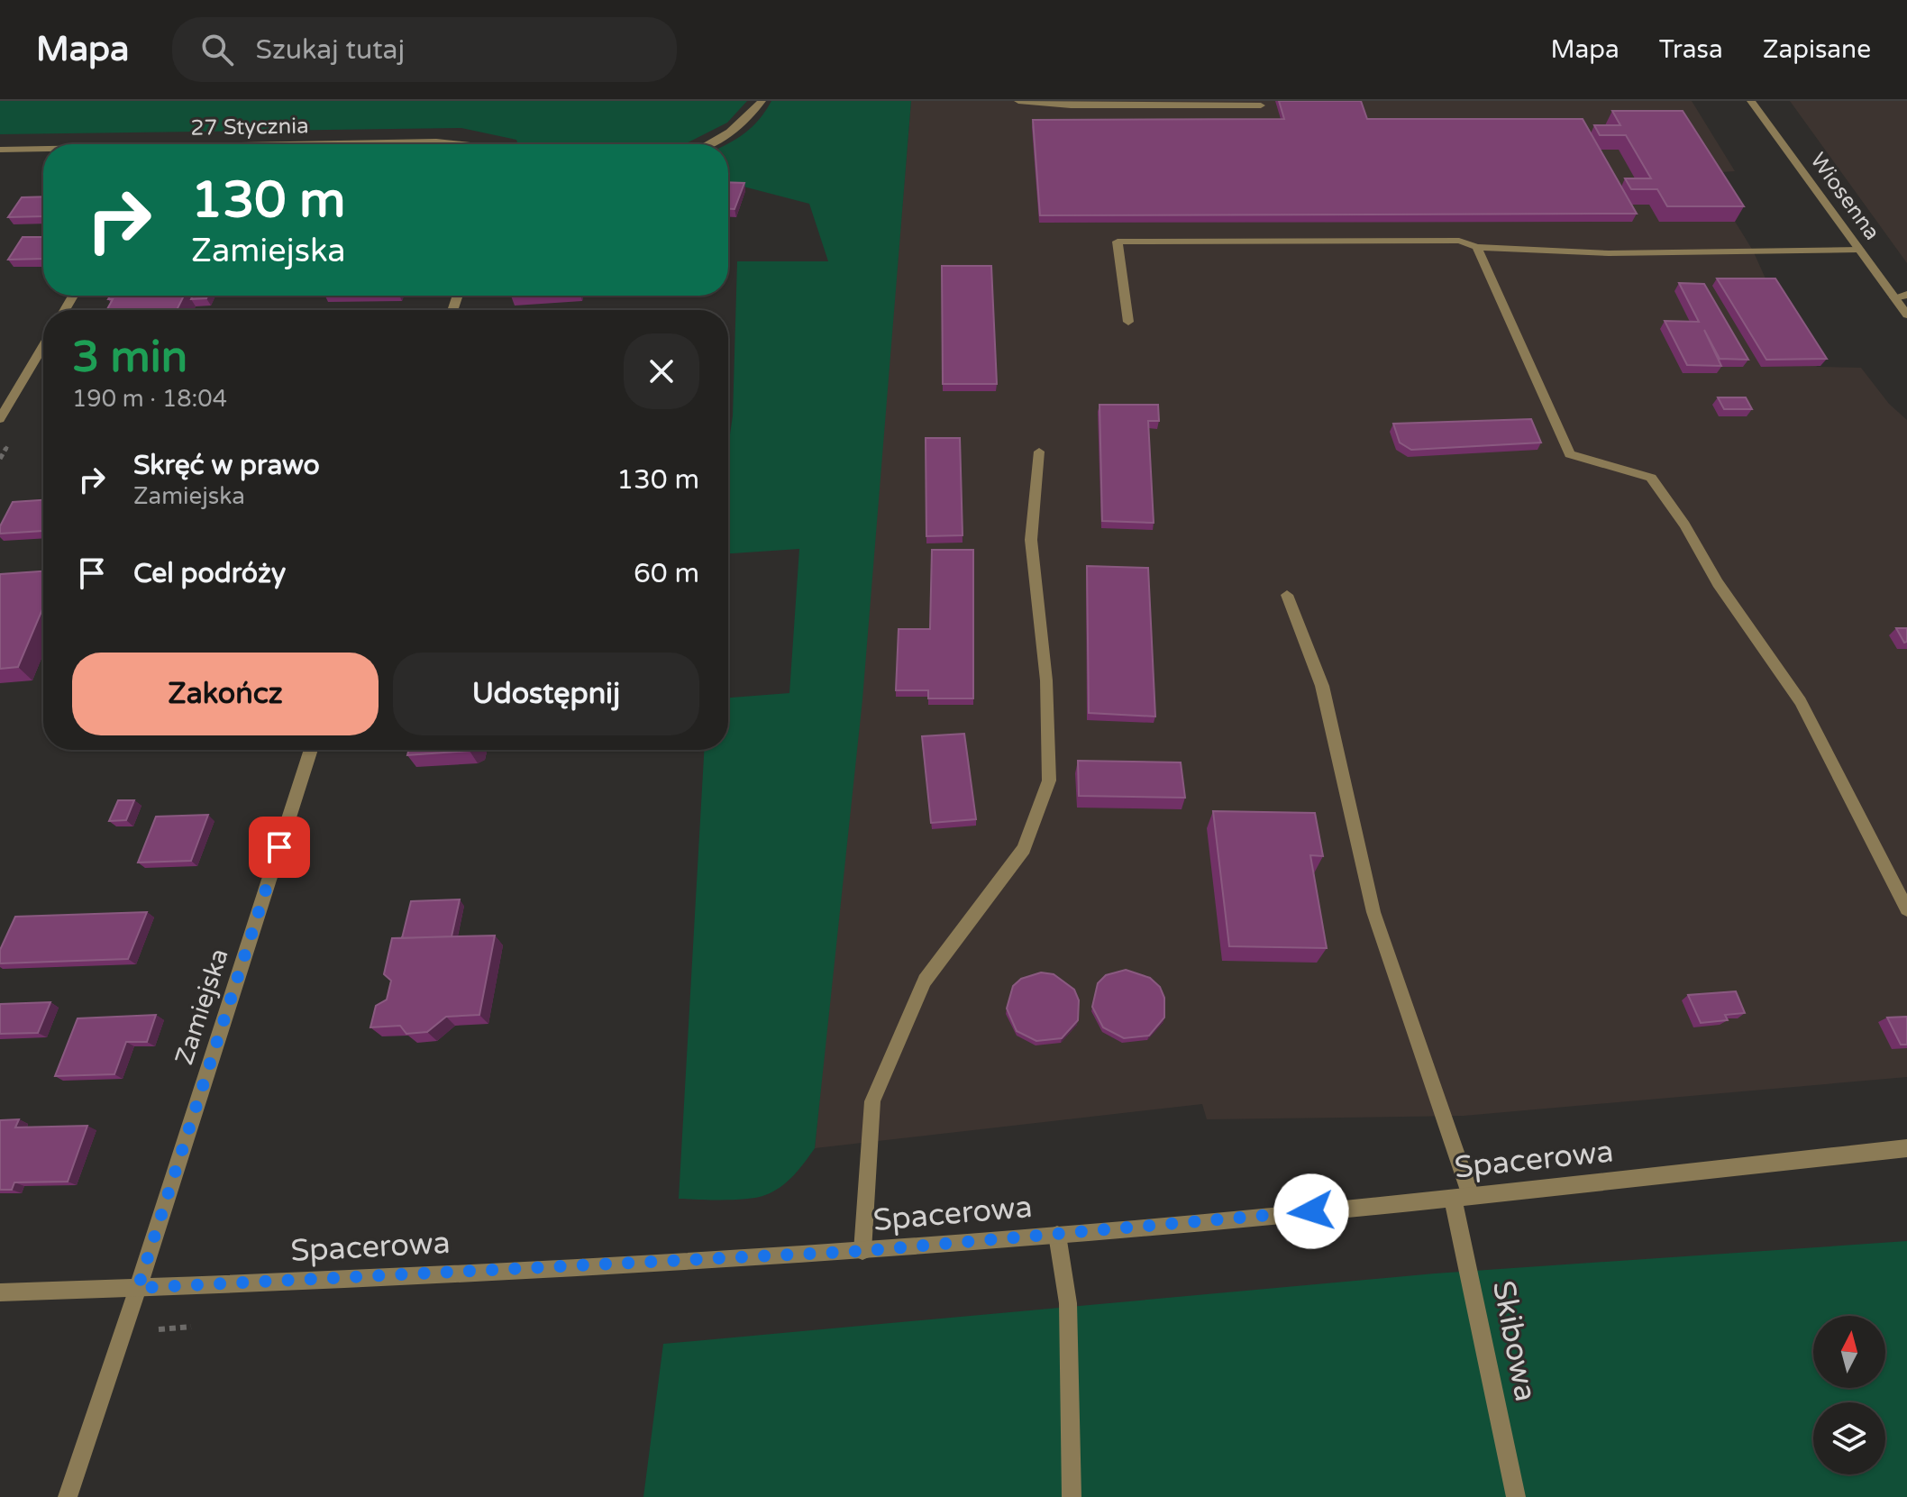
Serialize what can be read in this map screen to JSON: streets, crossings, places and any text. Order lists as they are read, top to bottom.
{
  "streets": {
    "street": [
      "27 Stycznia",
      "Wiosenna",
      "Zamiejska",
      "Spacerowa",
      "Skibowa"
    ]
  },
  "crossings": [
    ["Zamiejska", "Spacerowa"],
    ["Spacerowa", "Skibowa"]
  ],
  "north": "top",
  "page": {
    "header": "Mapa",
    "search": "Szukaj tutaj",
    "nav": ["Mapa", "Trasa", "Zapisane"],
    "turn": ["130 m", "Zamiejska"],
    "heading": ["3 min", "190 m · 18:04"],
    "list": [
      {
        "name": "Skręć w prawo",
        "note": "Zamiejska",
        "value": "130 m"
      },
      {
        "name": "Cel podróży",
        "value": "60 m"
      }
    ],
    "buttons": ["Zakończ", "Udostępnij"]
  }
}
